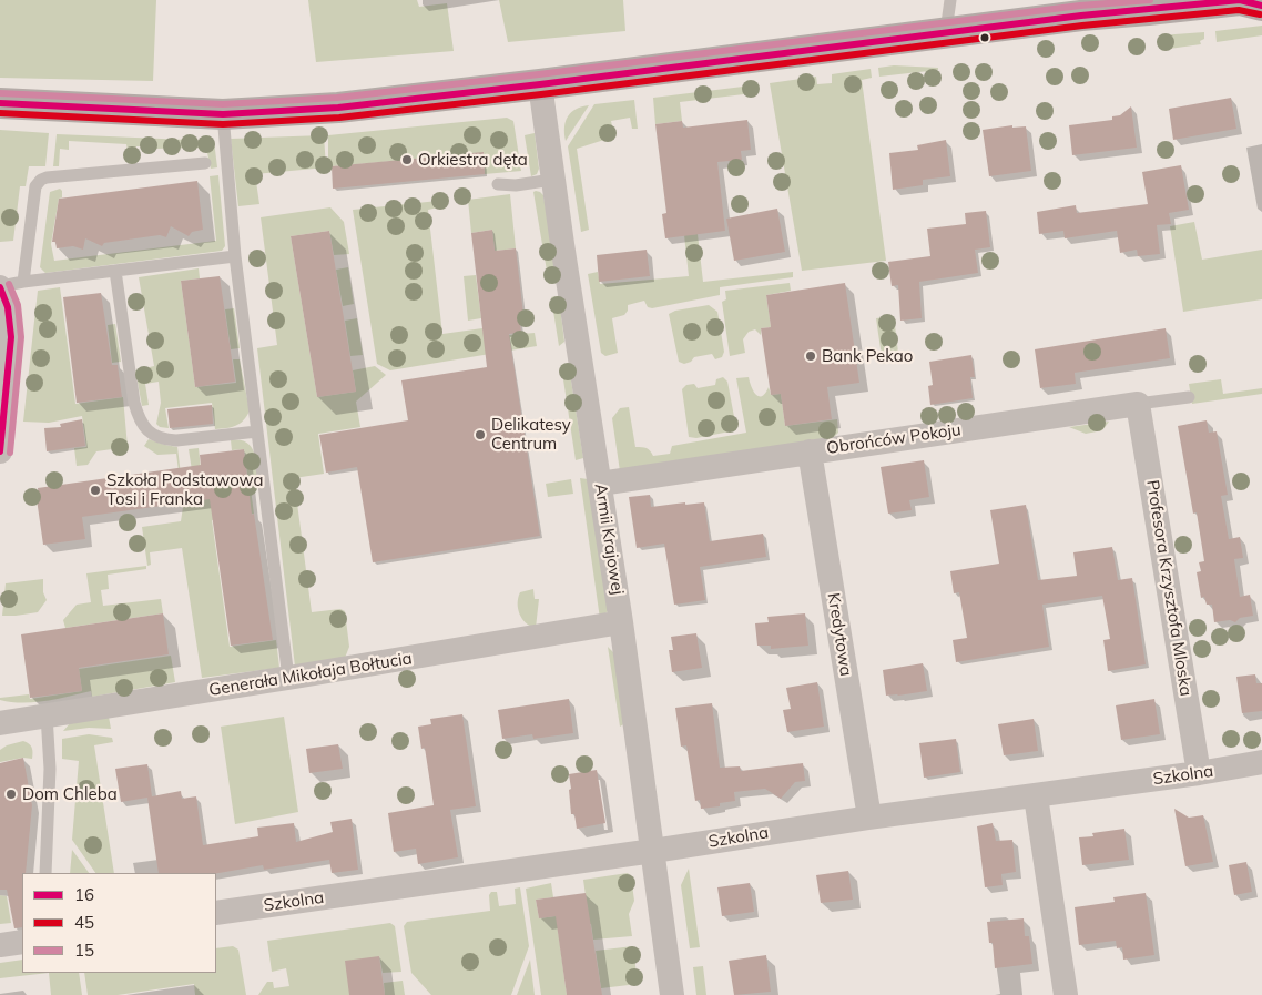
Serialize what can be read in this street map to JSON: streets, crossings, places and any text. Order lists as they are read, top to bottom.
{
  "streets": {
    "street": [
      "Obrońców Pokoju",
      "Armii Krajowej",
      "Profesora Krzysztofa Mloska",
      "Kredytowa",
      "Generała Mikołaja Bołtucia",
      "Szkolna"
    ]
  },
  "crossings": [
    ["Obrońców Pokoju", "Armii Krajowej"],
    ["Obrońców Pokoju", "Profesora Krzysztofa Mloska"],
    ["Obrońców Pokoju", "Kredytowa"],
    ["Armii Krajowej", "Generała Mikołaja Bołtucia"],
    ["Armii Krajowej", "Szkolna"],
    ["Profesora Krzysztofa Mloska", "Szkolna"],
    ["Kredytowa", "Szkolna"]
  ],
  "places": [
    "Orkiestra dęta",
    "Bank Pekao",
    "Delikatesy Centrum",
    "Szkoła Podstawowa Tosi i Franka",
    "Dom Chleba"
  ],
  "lines": ["transit line 16", "transit line 15", "transit line 45"],
  "legend": ["16", "45", "15"]
}
